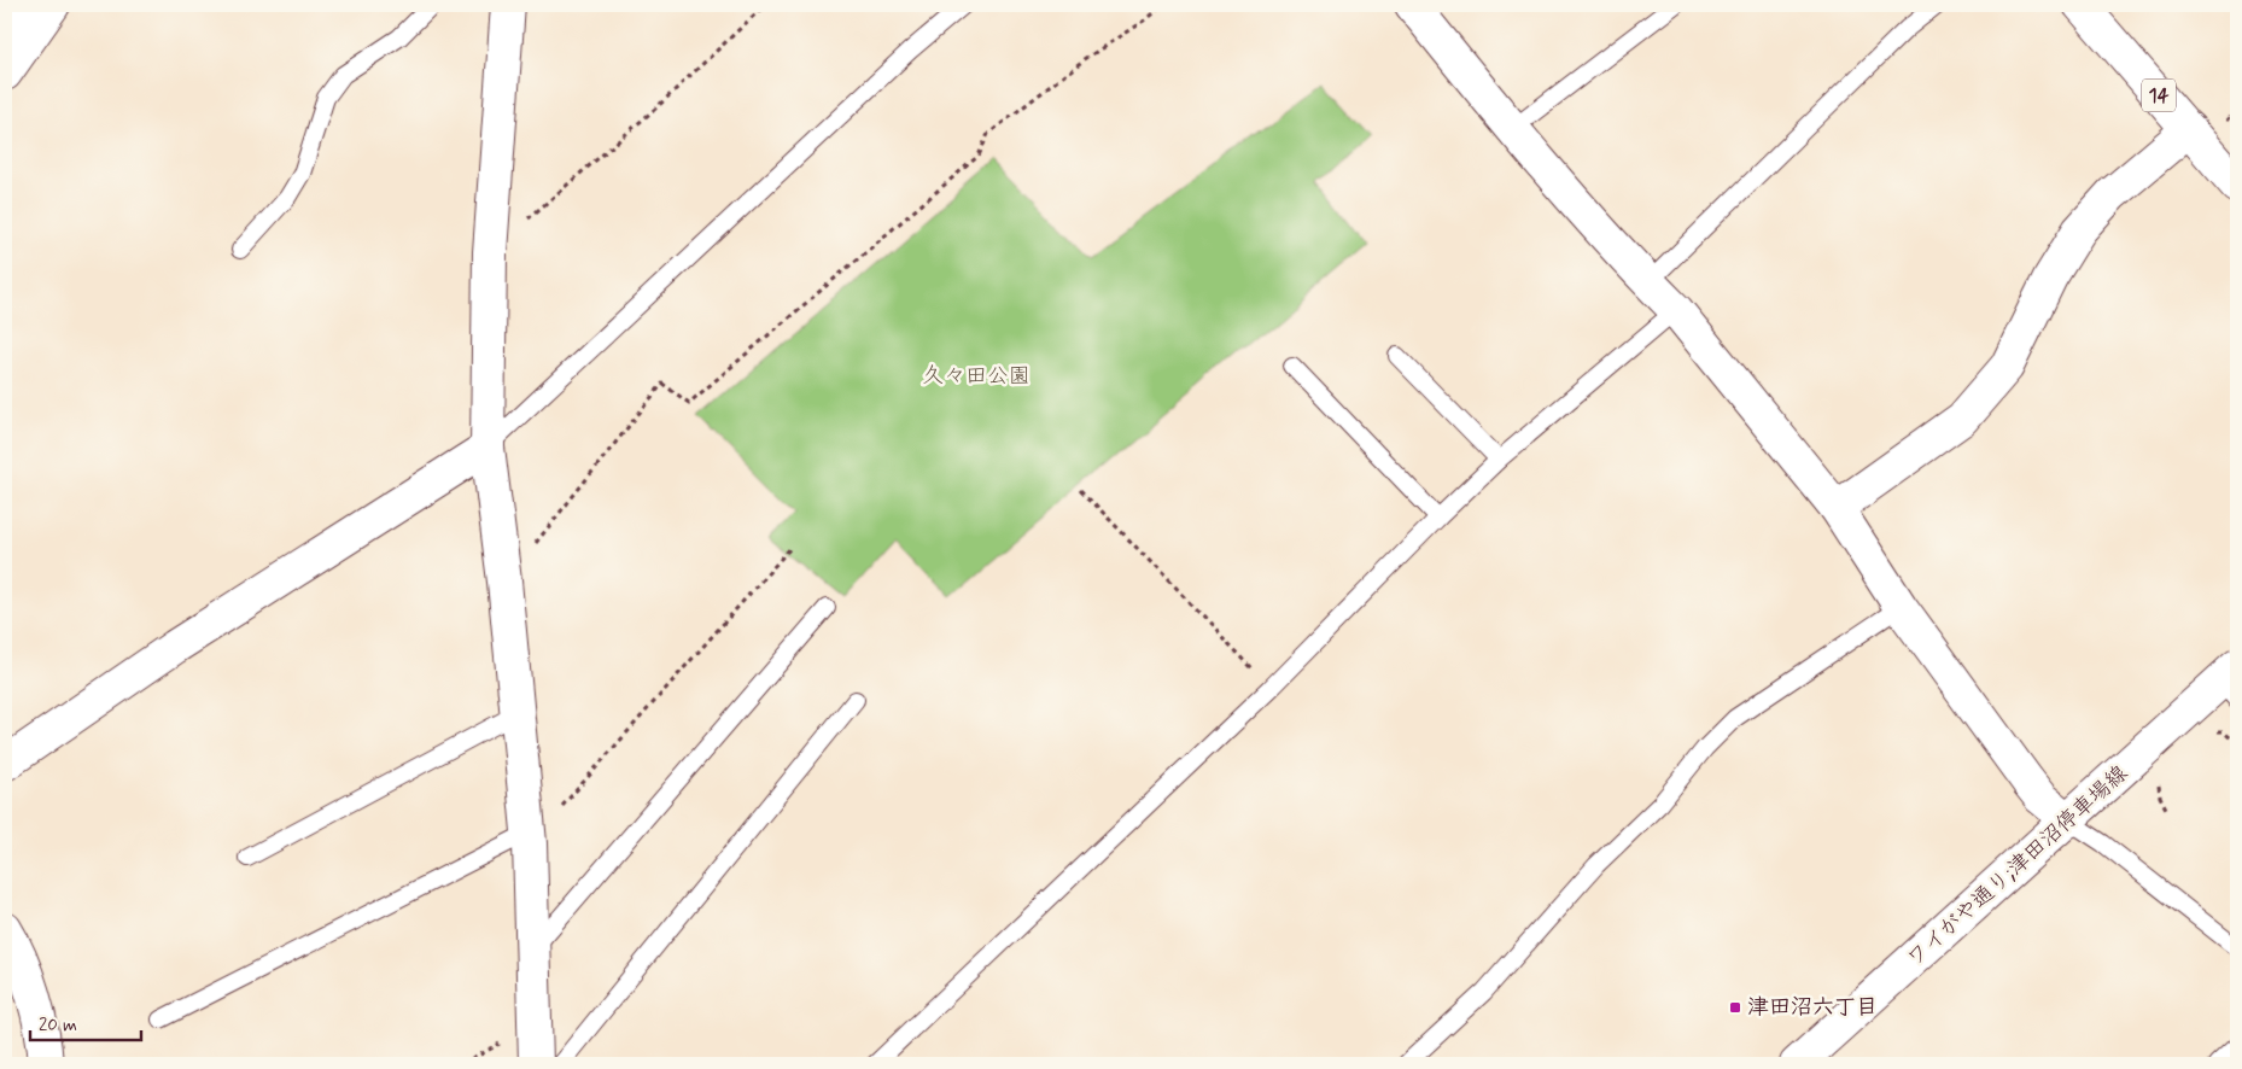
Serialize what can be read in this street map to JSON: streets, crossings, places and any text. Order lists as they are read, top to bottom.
{
  "streets": {
    "main road": ["14", "ワイがや通り;津田沼停車場線"]
  },
  "parks": ["久々田公園"],
  "places": {
    "transit": ["津田沼六丁目"]
  },
  "scale_bar": "20 m"
}
